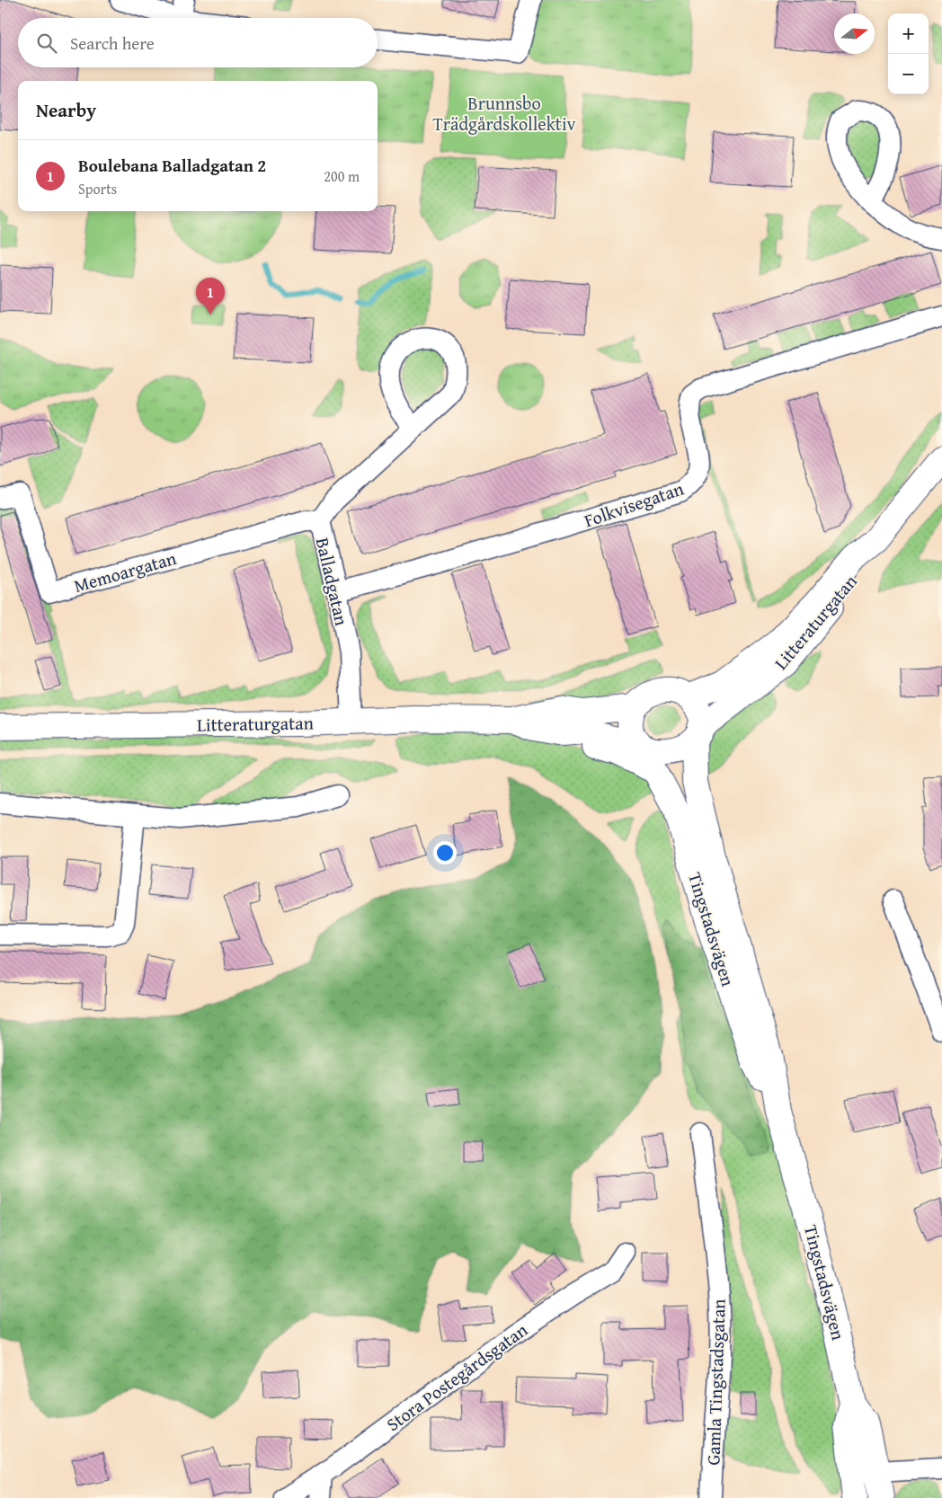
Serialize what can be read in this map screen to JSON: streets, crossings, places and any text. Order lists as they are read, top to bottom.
{
  "streets": {
    "street": [
      "Folkvisegatan",
      "Memoargatan",
      "Balladgatan",
      "Litteraturgatan",
      "Tingstadsvägen",
      "Stora Postegårdsgatan",
      "Gamla Tingstadsgatan"
    ]
  },
  "crossings": [
    ["Folkvisegatan", "Balladgatan"],
    ["Memoargatan", "Balladgatan"],
    ["Balladgatan", "Litteraturgatan"],
    ["Litteraturgatan", "Tingstadsvägen"]
  ],
  "parks": ["Brunnsbo Trädgårdskollektiv"],
  "north": "right",
  "page": {
    "map_buttons": ["+", "−"],
    "search": "Search here",
    "heading": "Nearby",
    "list": [
      {
        "mark": "1",
        "name": "Boulebana Balladgatan 2",
        "note": "Sports",
        "value": "200 m"
      }
    ],
    "pins": "1"
  }
}
